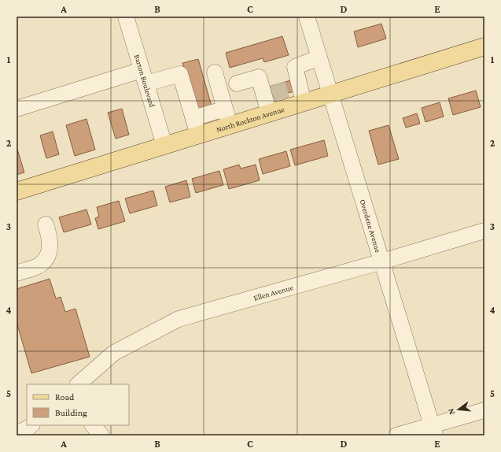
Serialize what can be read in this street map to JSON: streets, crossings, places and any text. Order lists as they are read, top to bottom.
{
  "streets": {
    "main road": ["North Rockton Avenue"],
    "street": ["Barton Boulevard", "Overdene Avenue", "Ellen Avenue"]
  },
  "crossings": [
    ["Barton Boulevard", "North Rockton Avenue"],
    ["North Rockton Avenue", "Overdene Avenue"],
    ["Overdene Avenue", "Ellen Avenue"]
  ],
  "legend": ["Road", "Building"],
  "north": "left",
  "grid": {
    "columns": [
      "A",
      "B",
      "C",
      "D",
      "E"
    ],
    "rows": [
      "1",
      "2",
      "3",
      "4",
      "5"
    ]
  }
}
